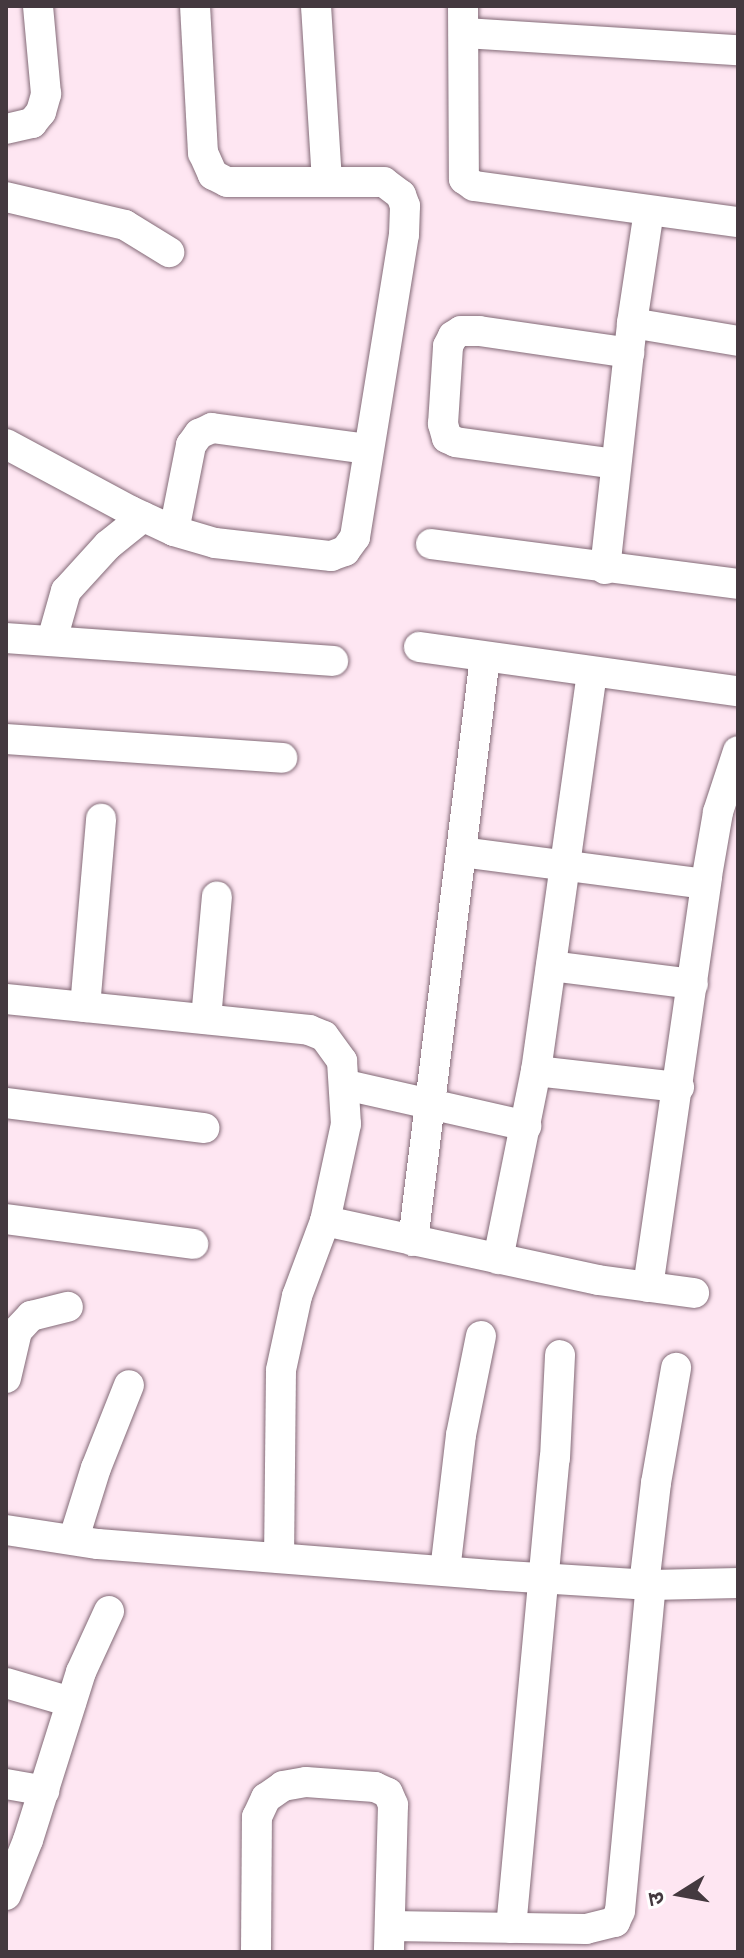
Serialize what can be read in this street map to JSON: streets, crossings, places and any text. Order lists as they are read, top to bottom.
{
  "north": "left"
}
